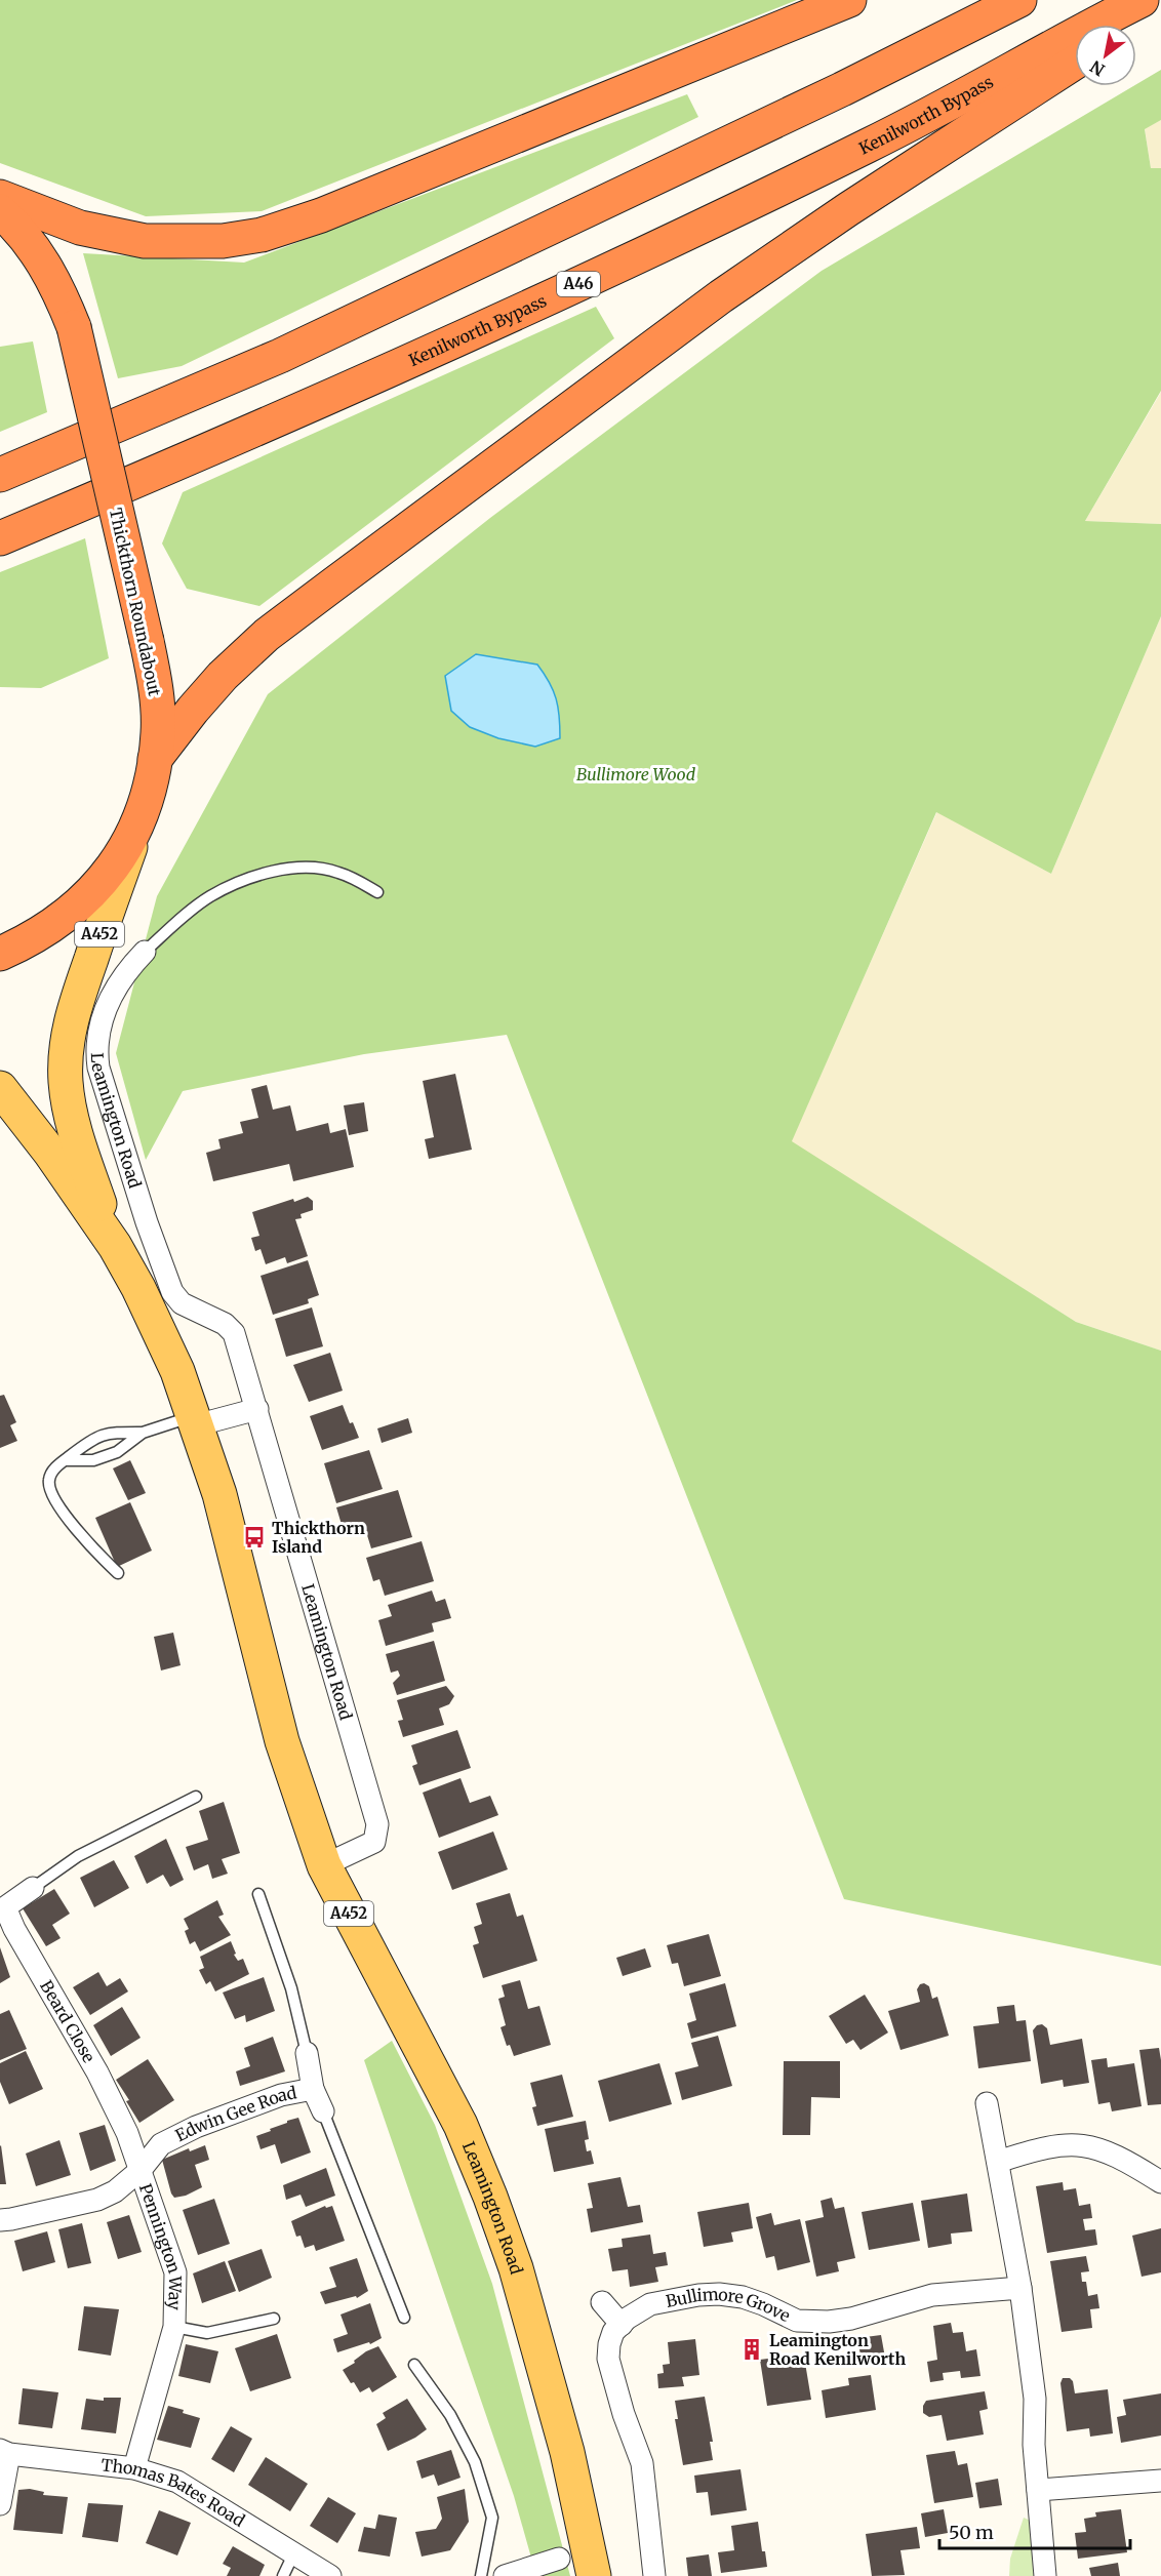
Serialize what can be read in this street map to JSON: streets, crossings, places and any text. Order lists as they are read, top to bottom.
{
  "streets": {
    "highway": ["Kenilworth Bypass", "A46", "Thickthorn Roundabout"],
    "main road": ["A452", "Leamington Road"],
    "street": [
      "Beard Close",
      "Edwin Gee Road",
      "Pennington Way",
      "Bullimore Grove",
      "Thomas Bates Road"
    ]
  },
  "crossings": [
    ["Thickthorn Roundabout", "Leamington Road"],
    ["Beard Close", "Edwin Gee Road"],
    ["Beard Close", "Pennington Way"],
    ["Edwin Gee Road", "Pennington Way"],
    ["Pennington Way", "Thomas Bates Road"]
  ],
  "parks": ["Bullimore Wood"],
  "places": {
    "bus stop": ["Thickthorn Island"],
    "building": ["Leamington Road Kenilworth"]
  },
  "scale_bar": "50 m",
  "north": "bottom left"
}
